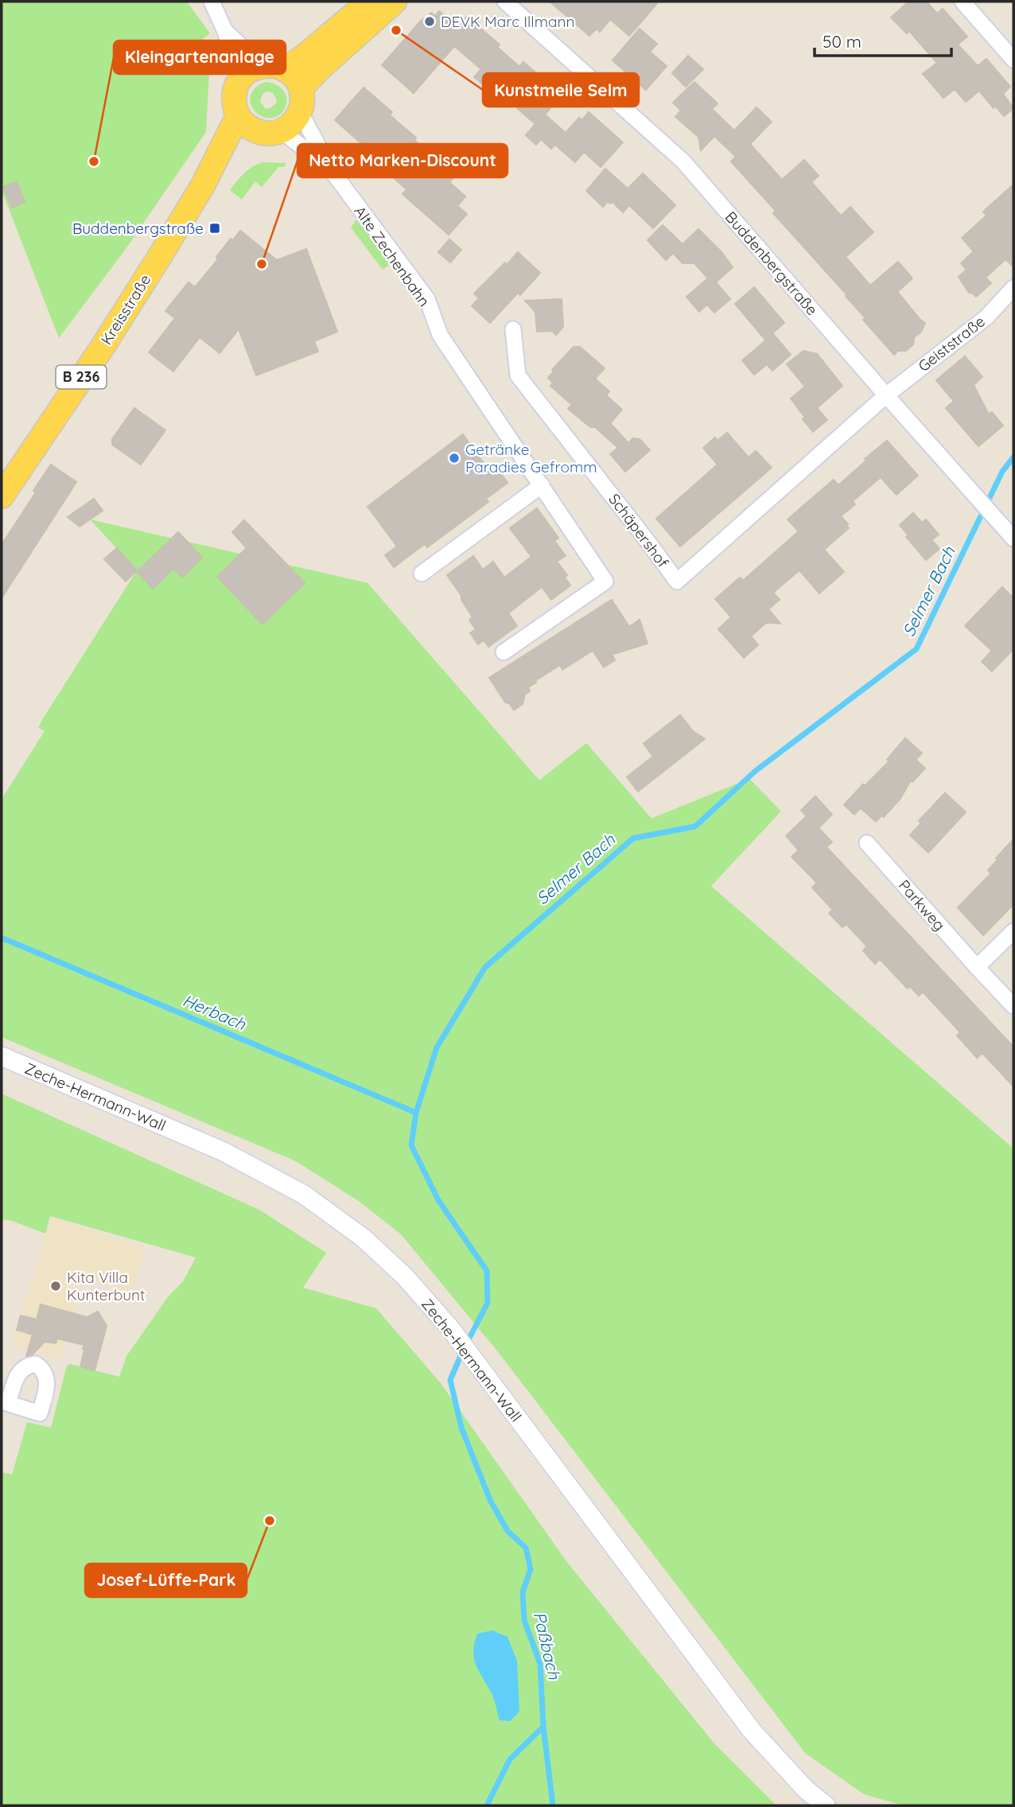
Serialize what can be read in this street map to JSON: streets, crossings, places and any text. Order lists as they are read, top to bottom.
{
  "streets": {
    "main road": ["Kreisstraße", "B 236"],
    "street": [
      "Alte Zechenbahn",
      "Buddenbergstraße",
      "Geiststraße",
      "Schäpershof",
      "Parkweg",
      "Zeche-Hermann-Wall"
    ]
  },
  "crossings": [
    ["Alte Zechenbahn", "Kreisstraße"],
    ["Buddenbergstraße", "Geiststraße"],
    ["Buddenbergstraße", "Schäpershof"],
    ["Geiststraße", "Schäpershof"]
  ],
  "water": ["Selmer Bach", "Herbach", "Paßbach"],
  "places": {
    "other": [
      "DEVK Marc Illmann",
      "Kunstmeile Selm",
      "Kleingartenanlage",
      "Netto Marken-Discount",
      "Getränke Paradies Gefromm",
      "Kita Villa Kunterbunt",
      "Josef-Lüffe-Park"
    ],
    "transit": ["Buddenbergstraße"]
  },
  "scale_bar": "50 m"
}
